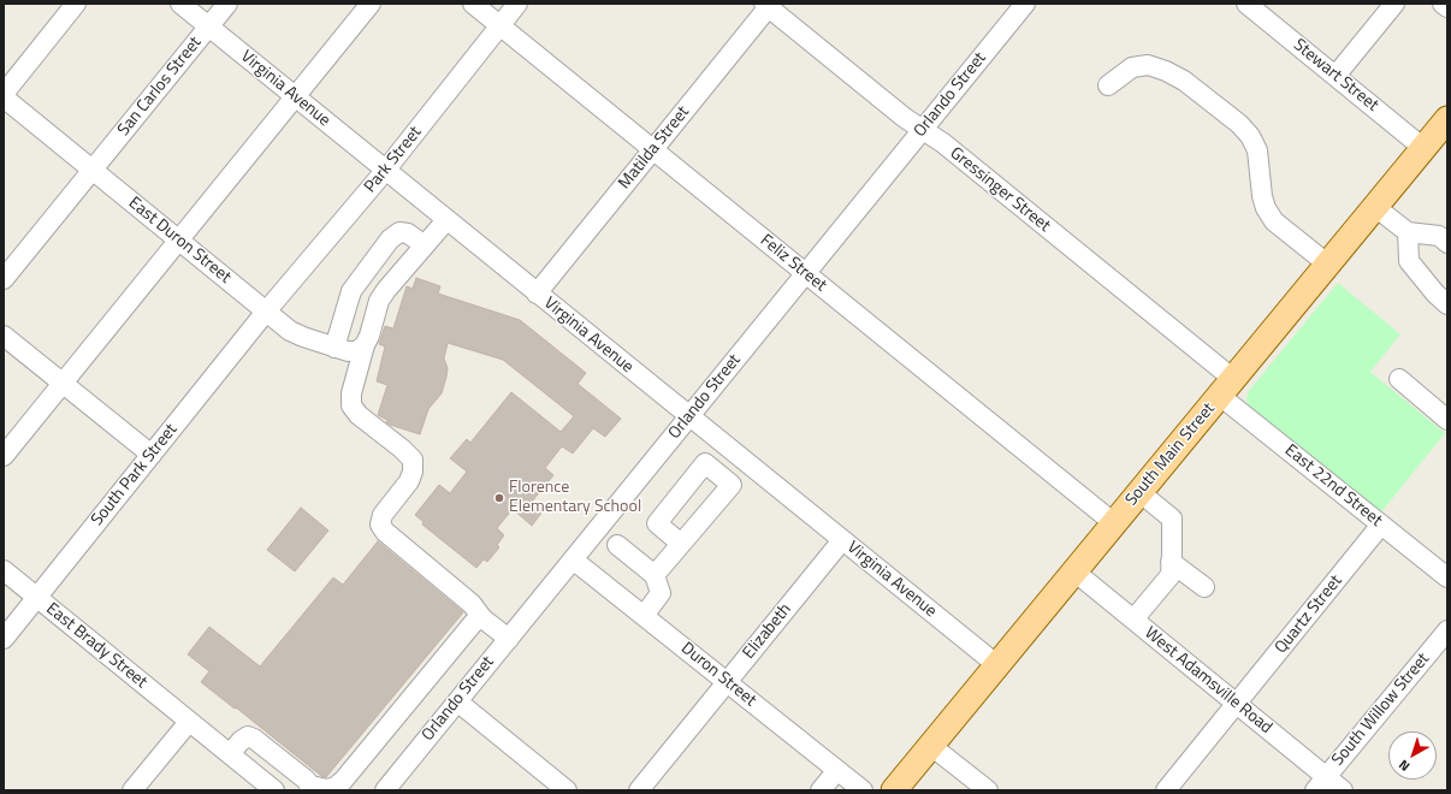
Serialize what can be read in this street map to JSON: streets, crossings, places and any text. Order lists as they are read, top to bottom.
{
  "streets": {
    "main road": ["South Main Street"],
    "street": [
      "Stewart Street",
      "San Carlos Street",
      "Virginia Avenue",
      "Orlando Street",
      "Matilda Street",
      "Park Street",
      "Gressinger Street",
      "East Duron Street",
      "Feliz Street",
      "South Park Street",
      "East 22nd Street",
      "Quartz Street",
      "Elizabeth",
      "East Brady Street",
      "Duron Street",
      "West Adamsville Road",
      "South Willow Street"
    ]
  },
  "crossings": [
    ["Stewart Street", "South Main Street"],
    ["San Carlos Street", "Virginia Avenue"],
    ["San Carlos Street", "East Duron Street"],
    ["Virginia Avenue", "Orlando Street"],
    ["Virginia Avenue", "Matilda Street"],
    ["Virginia Avenue", "Park Street"],
    ["Virginia Avenue", "South Main Street"],
    ["Virginia Avenue", "Elizabeth"],
    ["Orlando Street", "Gressinger Street"],
    ["Orlando Street", "Feliz Street"],
    ["Orlando Street", "Duron Street"],
    ["Matilda Street", "Gressinger Street"],
    ["Matilda Street", "Feliz Street"],
    ["Park Street", "East Duron Street"],
    ["Park Street", "Feliz Street"],
    ["Park Street", "South Park Street"],
    ["Gressinger Street", "South Main Street"],
    ["Gressinger Street", "East 22nd Street"],
    ["East Duron Street", "South Park Street"],
    ["Feliz Street", "South Main Street"],
    ["South Main Street", "East 22nd Street"],
    ["South Main Street", "West Adamsville Road"],
    ["South Park Street", "East Brady Street"],
    ["East 22nd Street", "Quartz Street"],
    ["Quartz Street", "West Adamsville Road"],
    ["Elizabeth", "Duron Street"],
    ["West Adamsville Road", "South Willow Street"]
  ],
  "places": ["Florence Elementary School"],
  "north": "bottom left"
}
